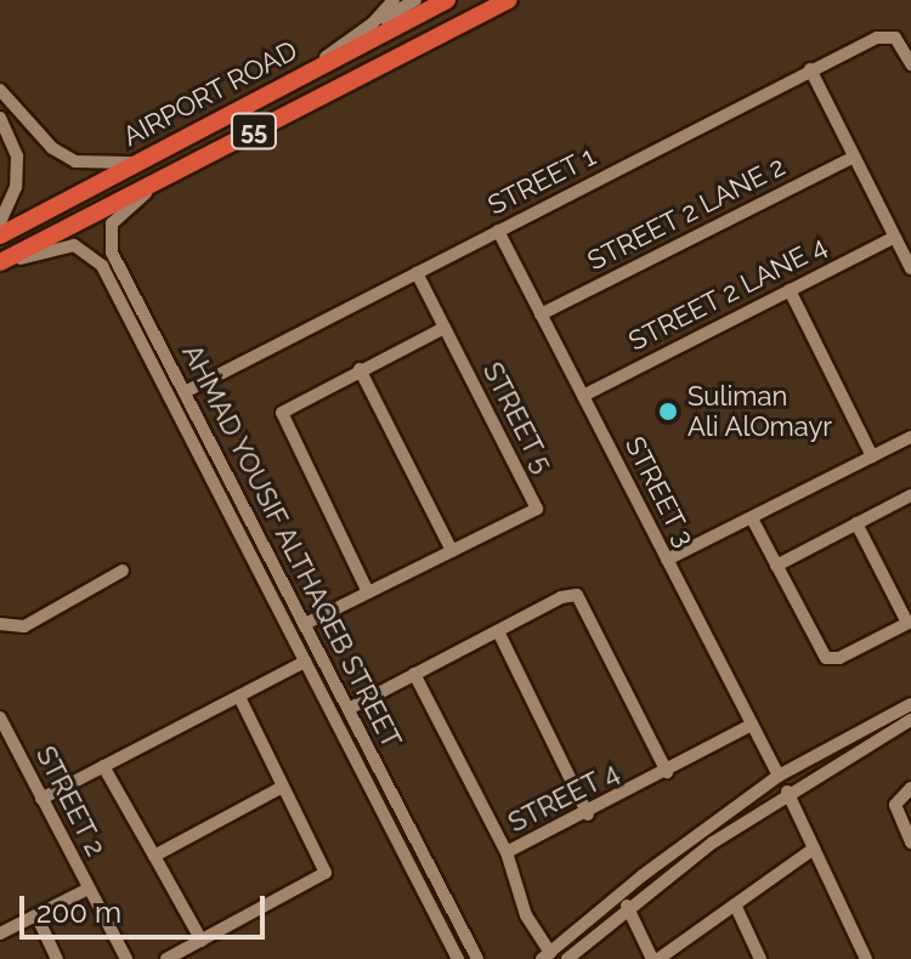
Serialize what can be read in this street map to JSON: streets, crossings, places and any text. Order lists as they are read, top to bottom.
{
  "streets": {
    "highway": ["AIRPORT ROAD", "55"],
    "street": [
      "STREET 1",
      "STREET 2 LANE 2",
      "STREET 2 LANE 4",
      "STREET 5",
      "STREET 3",
      "AHMAD YOUSIF ALTHAQEB STREET",
      "STREET 4",
      "STREET 2"
    ]
  },
  "crossings": [
    ["AIRPORT ROAD", "AHMAD YOUSIF ALTHAQEB STREET"],
    ["STREET 1", "STREET 5"],
    ["STREET 1", "STREET 3"],
    ["STREET 1", "AHMAD YOUSIF ALTHAQEB STREET"],
    ["STREET 2 LANE 2", "STREET 3"],
    ["STREET 2 LANE 4", "STREET 3"],
    ["STREET 5", "AHMAD YOUSIF ALTHAQEB STREET"],
    ["STREET 3", "STREET 4"]
  ],
  "places": ["Suliman Ali AlOmayr"],
  "scale_bar": "200 m"
}
